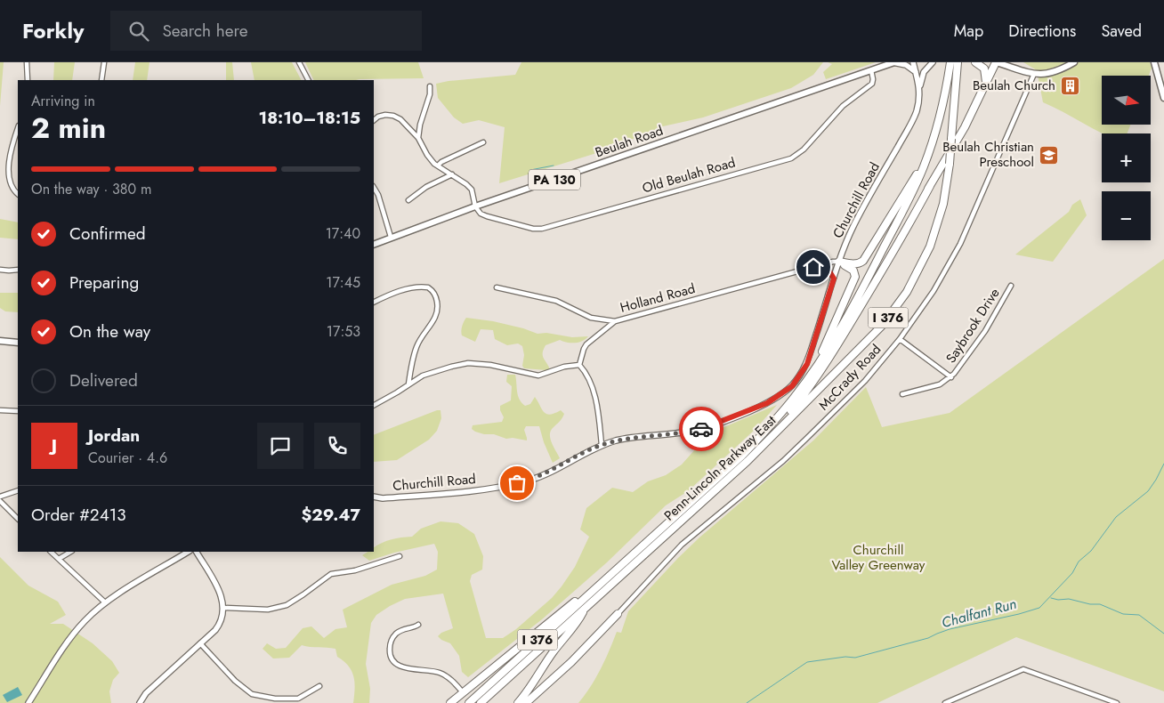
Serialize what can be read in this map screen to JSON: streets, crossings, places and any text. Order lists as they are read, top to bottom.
{
  "streets": {
    "highway": ["I 376", "Penn-Lincoln Parkway East"],
    "main road": ["Beulah Road", "PA 130"],
    "street": [
      "Old Beulah Road",
      "Churchill Road",
      "Holland Road",
      "Saybrook Drive",
      "McCrady Road"
    ]
  },
  "crossings": [
    ["Beulah Road", "Old Beulah Road"],
    ["Churchill Road", "Holland Road"]
  ],
  "water": ["Chalfant Run"],
  "parks": ["Churchill Valley Greenway"],
  "places": {
    "building": ["Beulah Church"],
    "school or university": ["Beulah Christian Preschool"]
  },
  "north": "right",
  "page": {
    "header": "Forkly",
    "search": "Search here",
    "nav": ["Map", "Directions", "Saved"],
    "map_buttons": ["+", "−"],
    "heading": ["2 min", "Arriving in", "18:10–18:15"],
    "panel": [
      "Jordan",
      "Courier · 4.6",
      "Order #2413",
      "$29.47"
    ],
    "bar": "On the way · 380 m",
    "list": [
      ["Confirmed", "17:40"],
      ["Preparing", "17:45"],
      ["On the way", "17:53"],
      "Delivered"
    ],
    "round": "J"
  }
}
